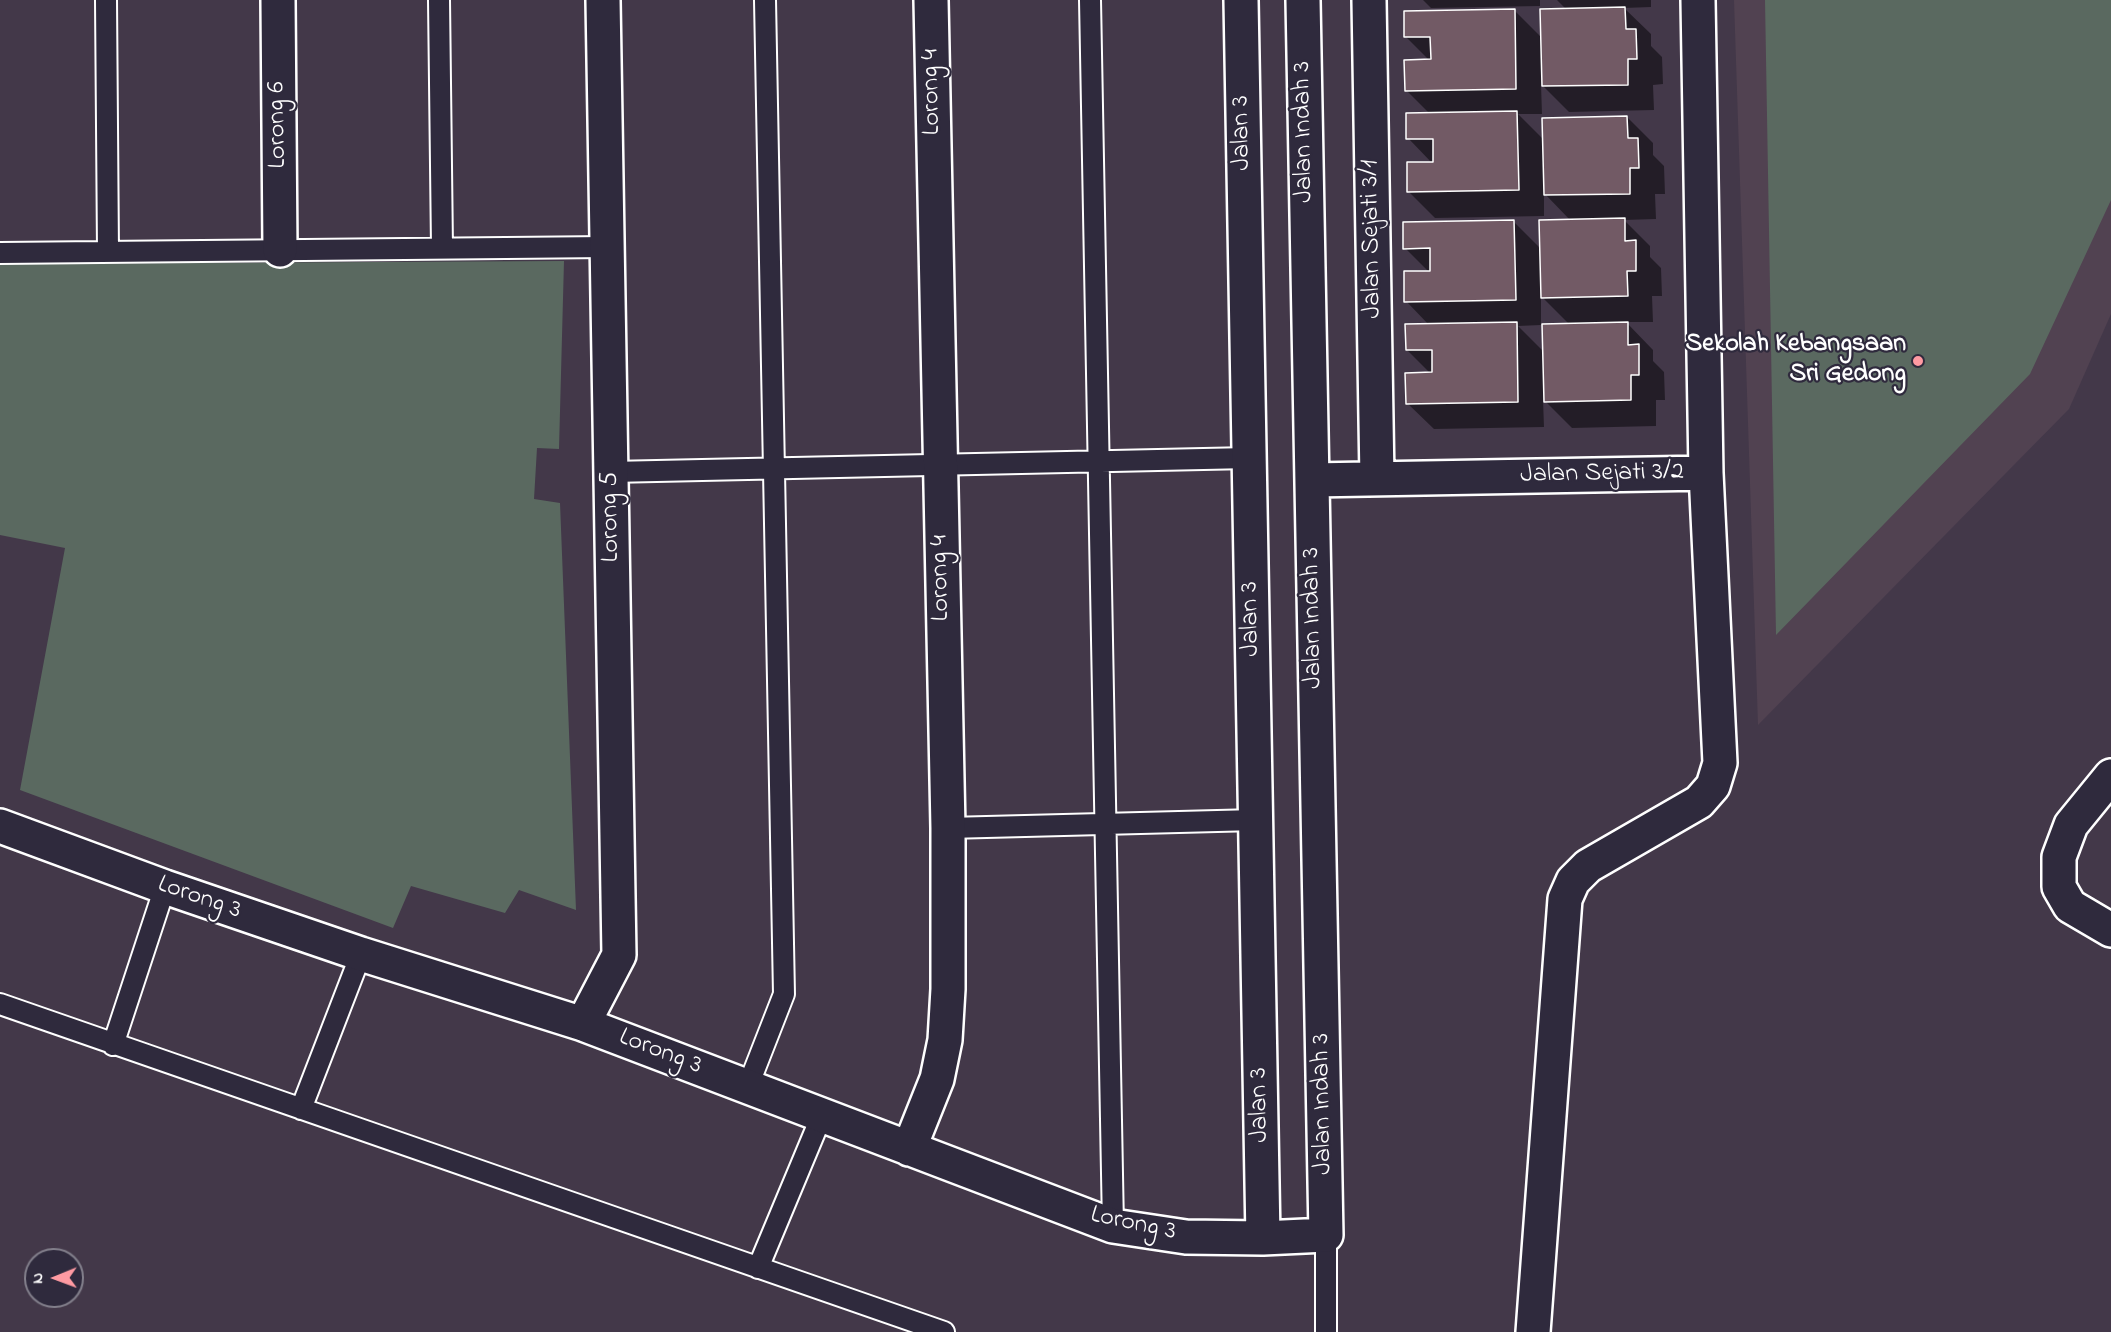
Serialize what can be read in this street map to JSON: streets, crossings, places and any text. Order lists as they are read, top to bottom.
{
  "streets": {
    "street": [
      "Lorong 4",
      "Lorong 6",
      "Jalan Indah 3",
      "Jalan 3",
      "Jalan Sejati 3/1",
      "Jalan Sejati 3/2",
      "Lorong 5",
      "Lorong 3"
    ]
  },
  "crossings": [
    ["Lorong 4", "Lorong 3"],
    ["Jalan Indah 3", "Jalan Sejati 3/2"],
    ["Jalan Indah 3", "Lorong 3"],
    ["Jalan 3", "Lorong 3"],
    ["Jalan Sejati 3/1", "Jalan Sejati 3/2"],
    ["Lorong 5", "Lorong 3"]
  ],
  "places": ["Sekolah Kebangsaan Sri Gedong"],
  "north": "left"
}
